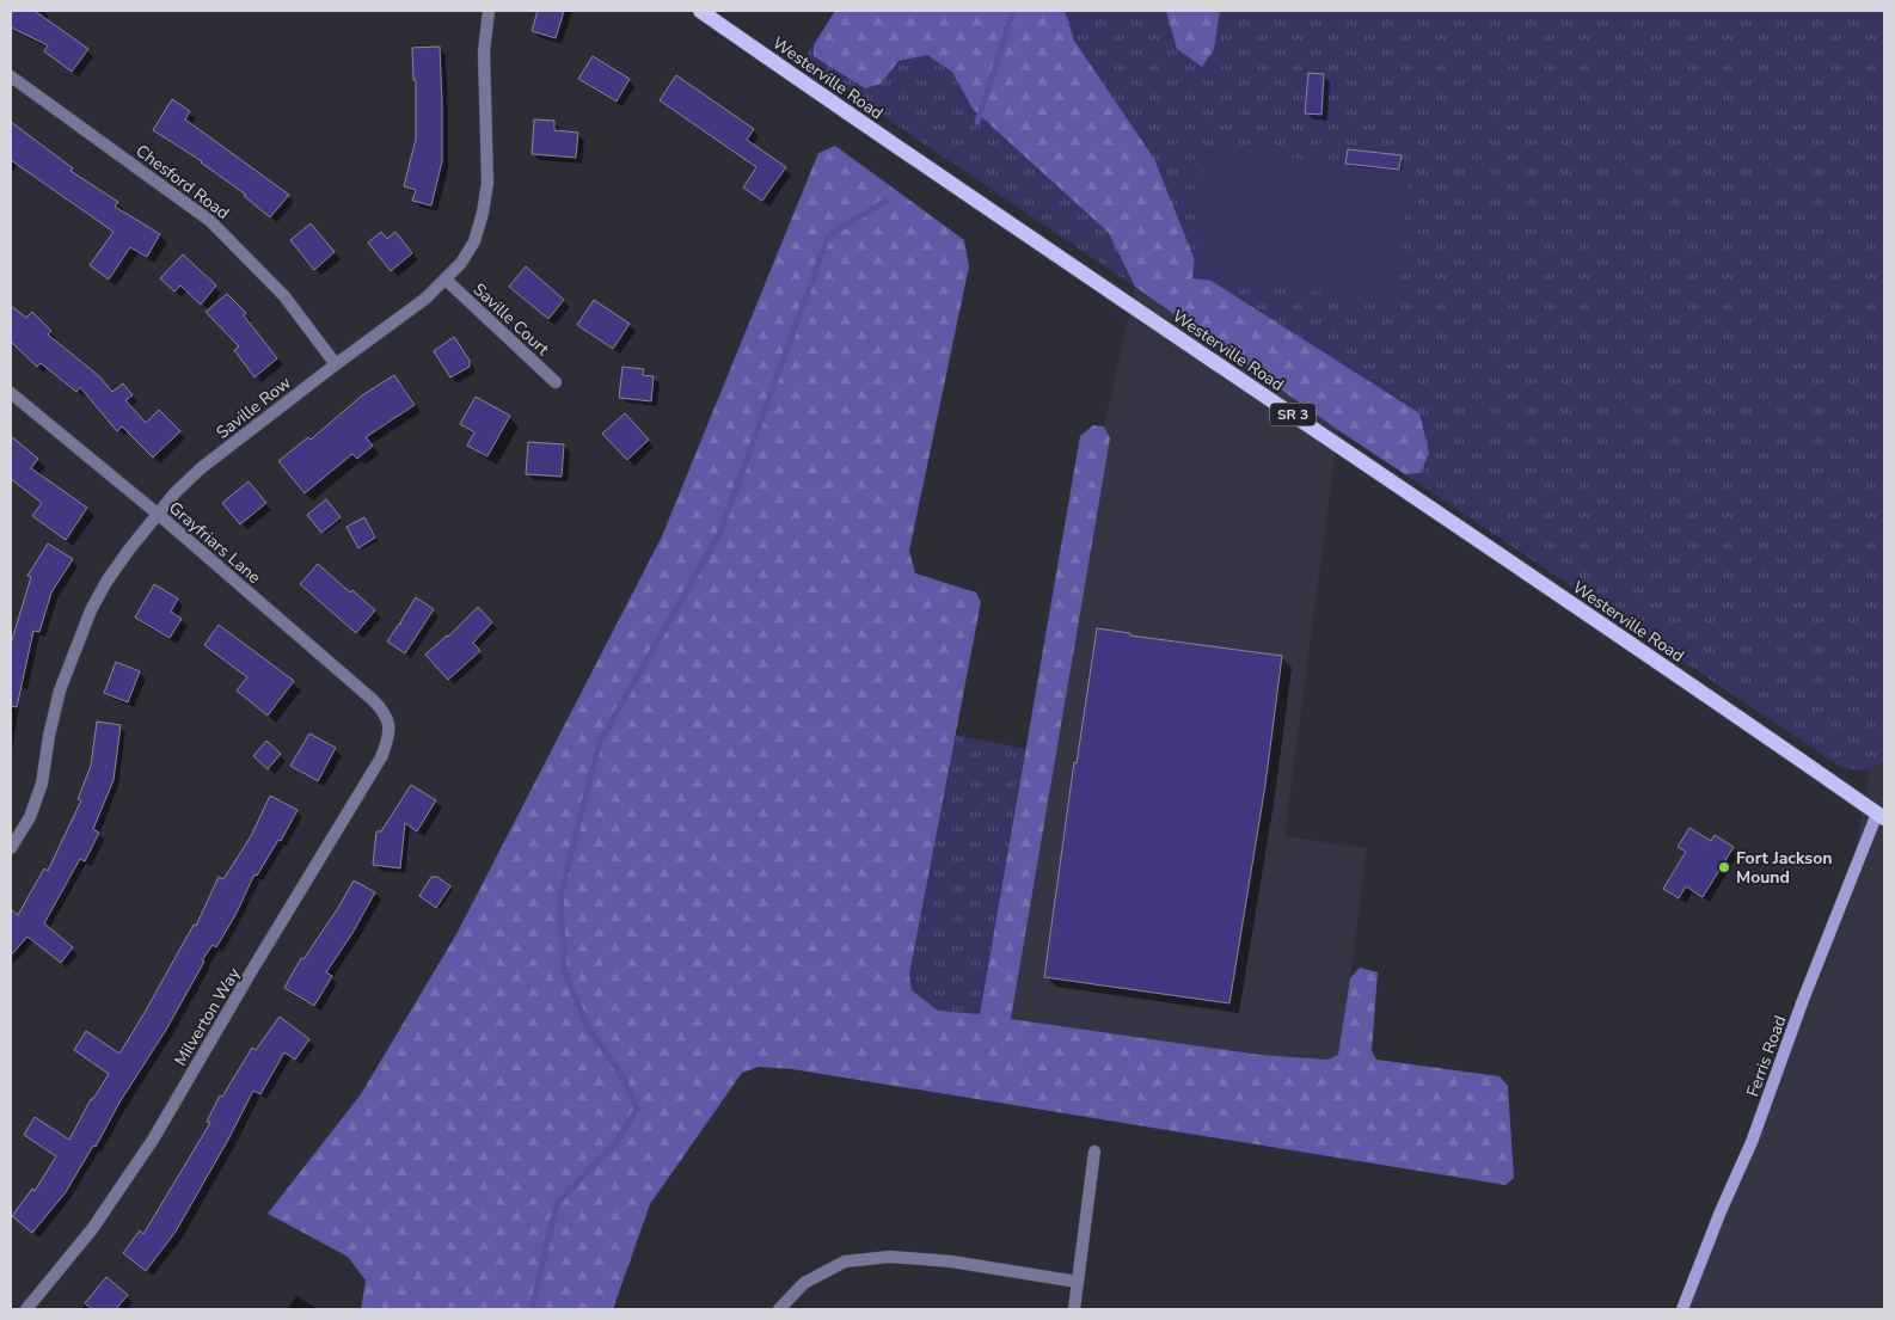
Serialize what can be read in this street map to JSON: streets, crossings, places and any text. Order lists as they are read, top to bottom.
{
  "streets": {
    "main road": ["Westerville Road", "SR 3", "Ferris Road"],
    "street": [
      "Chesford Road",
      "Saville Court",
      "Saville Row",
      "Grayfriars Lane",
      "Milverton Way"
    ]
  },
  "crossings": [
    ["Westerville Road", "Ferris Road"],
    ["Chesford Road", "Saville Row"],
    ["Saville Court", "Saville Row"],
    ["Saville Row", "Grayfriars Lane"],
    ["Grayfriars Lane", "Milverton Way"]
  ],
  "places": ["Fort Jackson Mound"]
}
